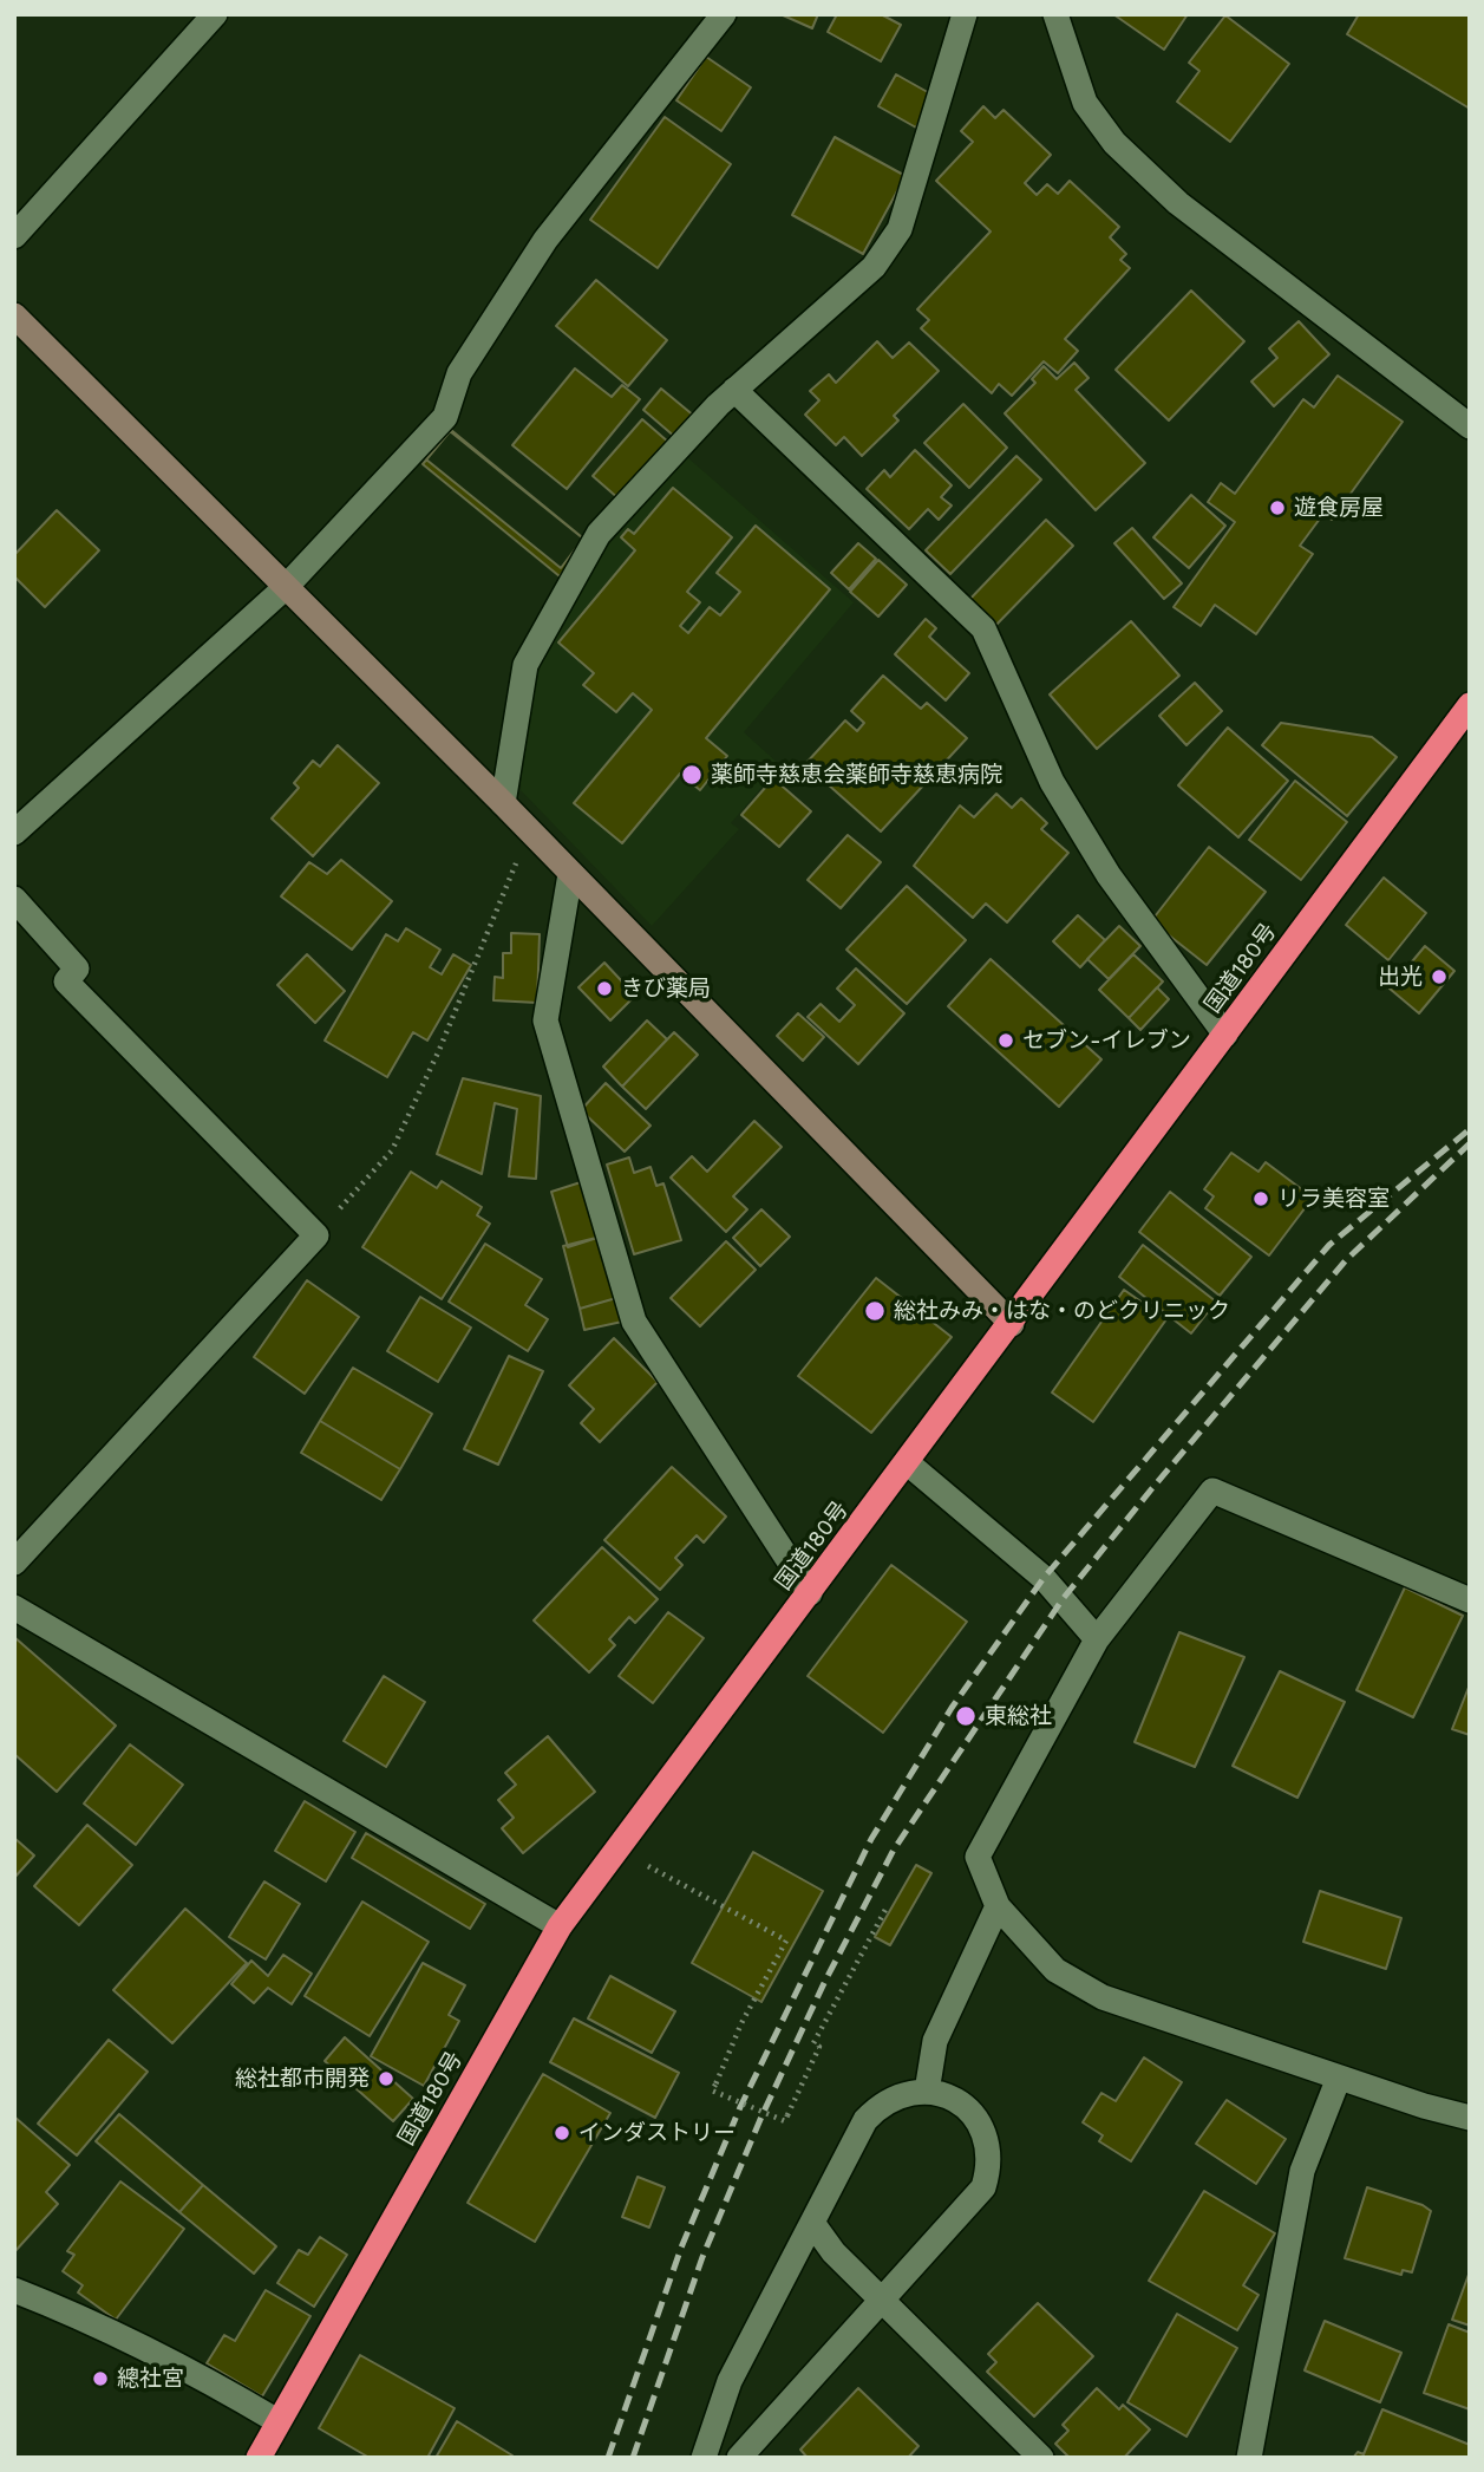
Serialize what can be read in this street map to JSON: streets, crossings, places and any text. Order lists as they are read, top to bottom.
{
  "streets": {
    "highway": ["国道180号"]
  },
  "places": [
    "遊食房屋",
    "薬師寺慈恵会薬師寺慈恵病院",
    "出光",
    "きび薬局",
    "セブン-イレブン",
    "リラ美容室",
    "総社みみ・はな・のどクリニック",
    "東総社",
    "総社都市開発",
    "インダストリー",
    "總社宮"
  ]
}
